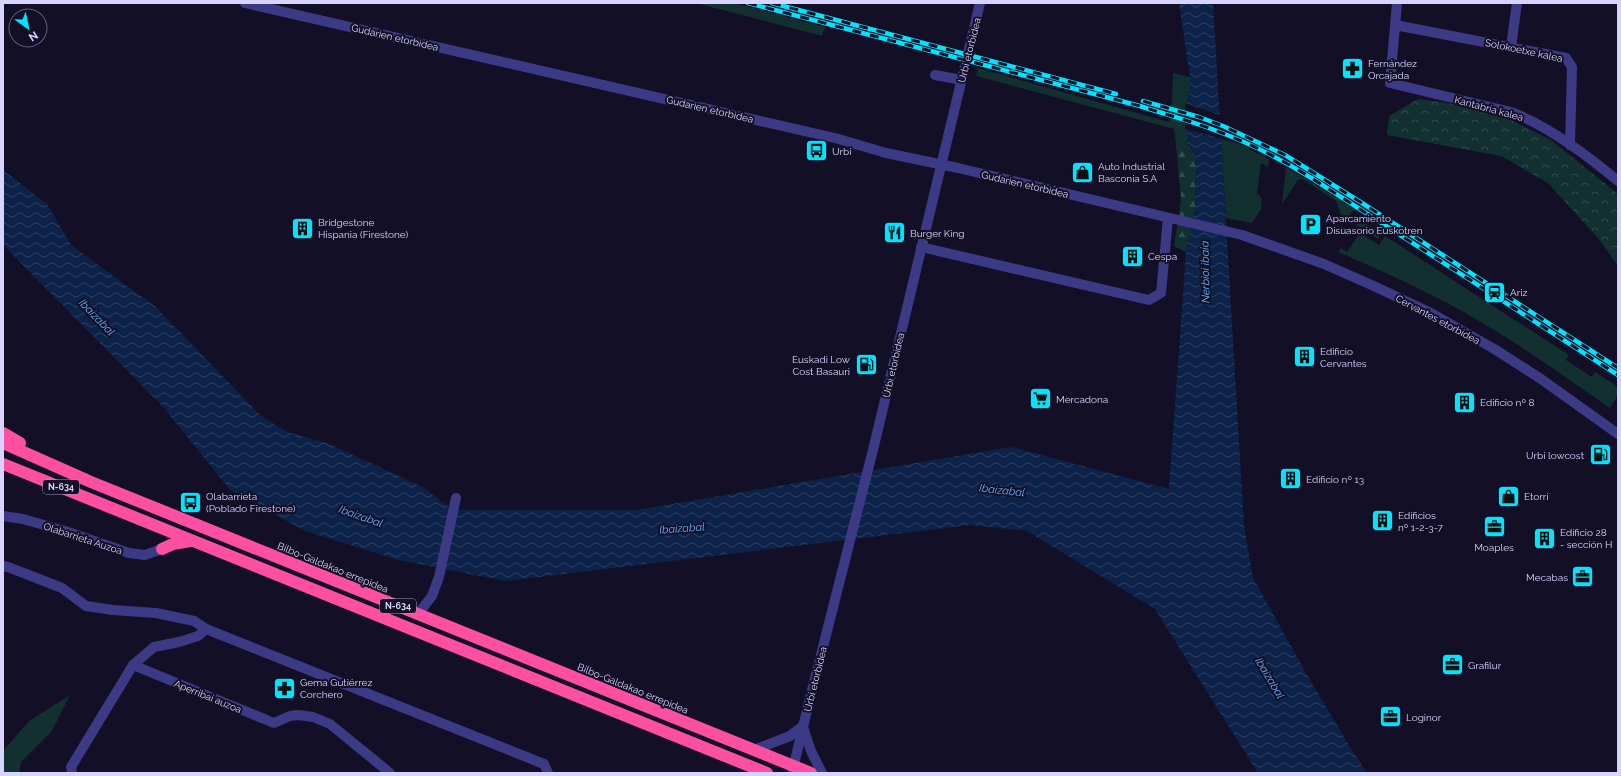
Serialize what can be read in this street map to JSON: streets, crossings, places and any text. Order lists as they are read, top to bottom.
{
  "streets": {
    "highway": ["N-634", "Bilbo-Galdakao errepidea"],
    "street": [
      "Gudarien etorbidea",
      "Urbi etorbidea",
      "Solokoetxe kalea",
      "Kantabria kalea",
      "Cervantes etorbidea",
      "Olabarrieta Auzoa",
      "Aperribai auzoa"
    ]
  },
  "crossings": [
    ["Gudarien etorbidea", "Urbi etorbidea"],
    ["Gudarien etorbidea", "Cervantes etorbidea"],
    ["Urbi etorbidea", "Bilbo-Galdakao errepidea"],
    ["Solokoetxe kalea", "Kantabria kalea"]
  ],
  "water": ["Nerbioi ibaia", "Ibaizabal"],
  "places": {
    "pharmacy": ["Fernández Orcajada", "Gema Gutiérrez Corchero"],
    "bus stop": ["Urbi", "Olabarrieta (Poblado Firestone)"],
    "shop": ["Auto Industrial Basconia S.A", "Etorri"],
    "parking": ["Aparcamiento Disuasorio Euskotren"],
    "building": [
      "Bridgestone Hispania (Firestone)",
      "Cespa",
      "Edificio Cervantes",
      "Edificio nº 8",
      "Edificio nº 13",
      "Edificios nº 1-2-3-7",
      "Edificio 28 - sección H"
    ],
    "restaurant": ["Burger King"],
    "station": ["Ariz"],
    "fuel station": ["Euskadi Low Cost Basauri", "Urbi lowcost"],
    "supermarket": ["Mercadona"],
    "office": [
      "Moaples",
      "Mecabas",
      "Grafilur",
      "Loginor"
    ]
  },
  "north": "bottom right"
}
